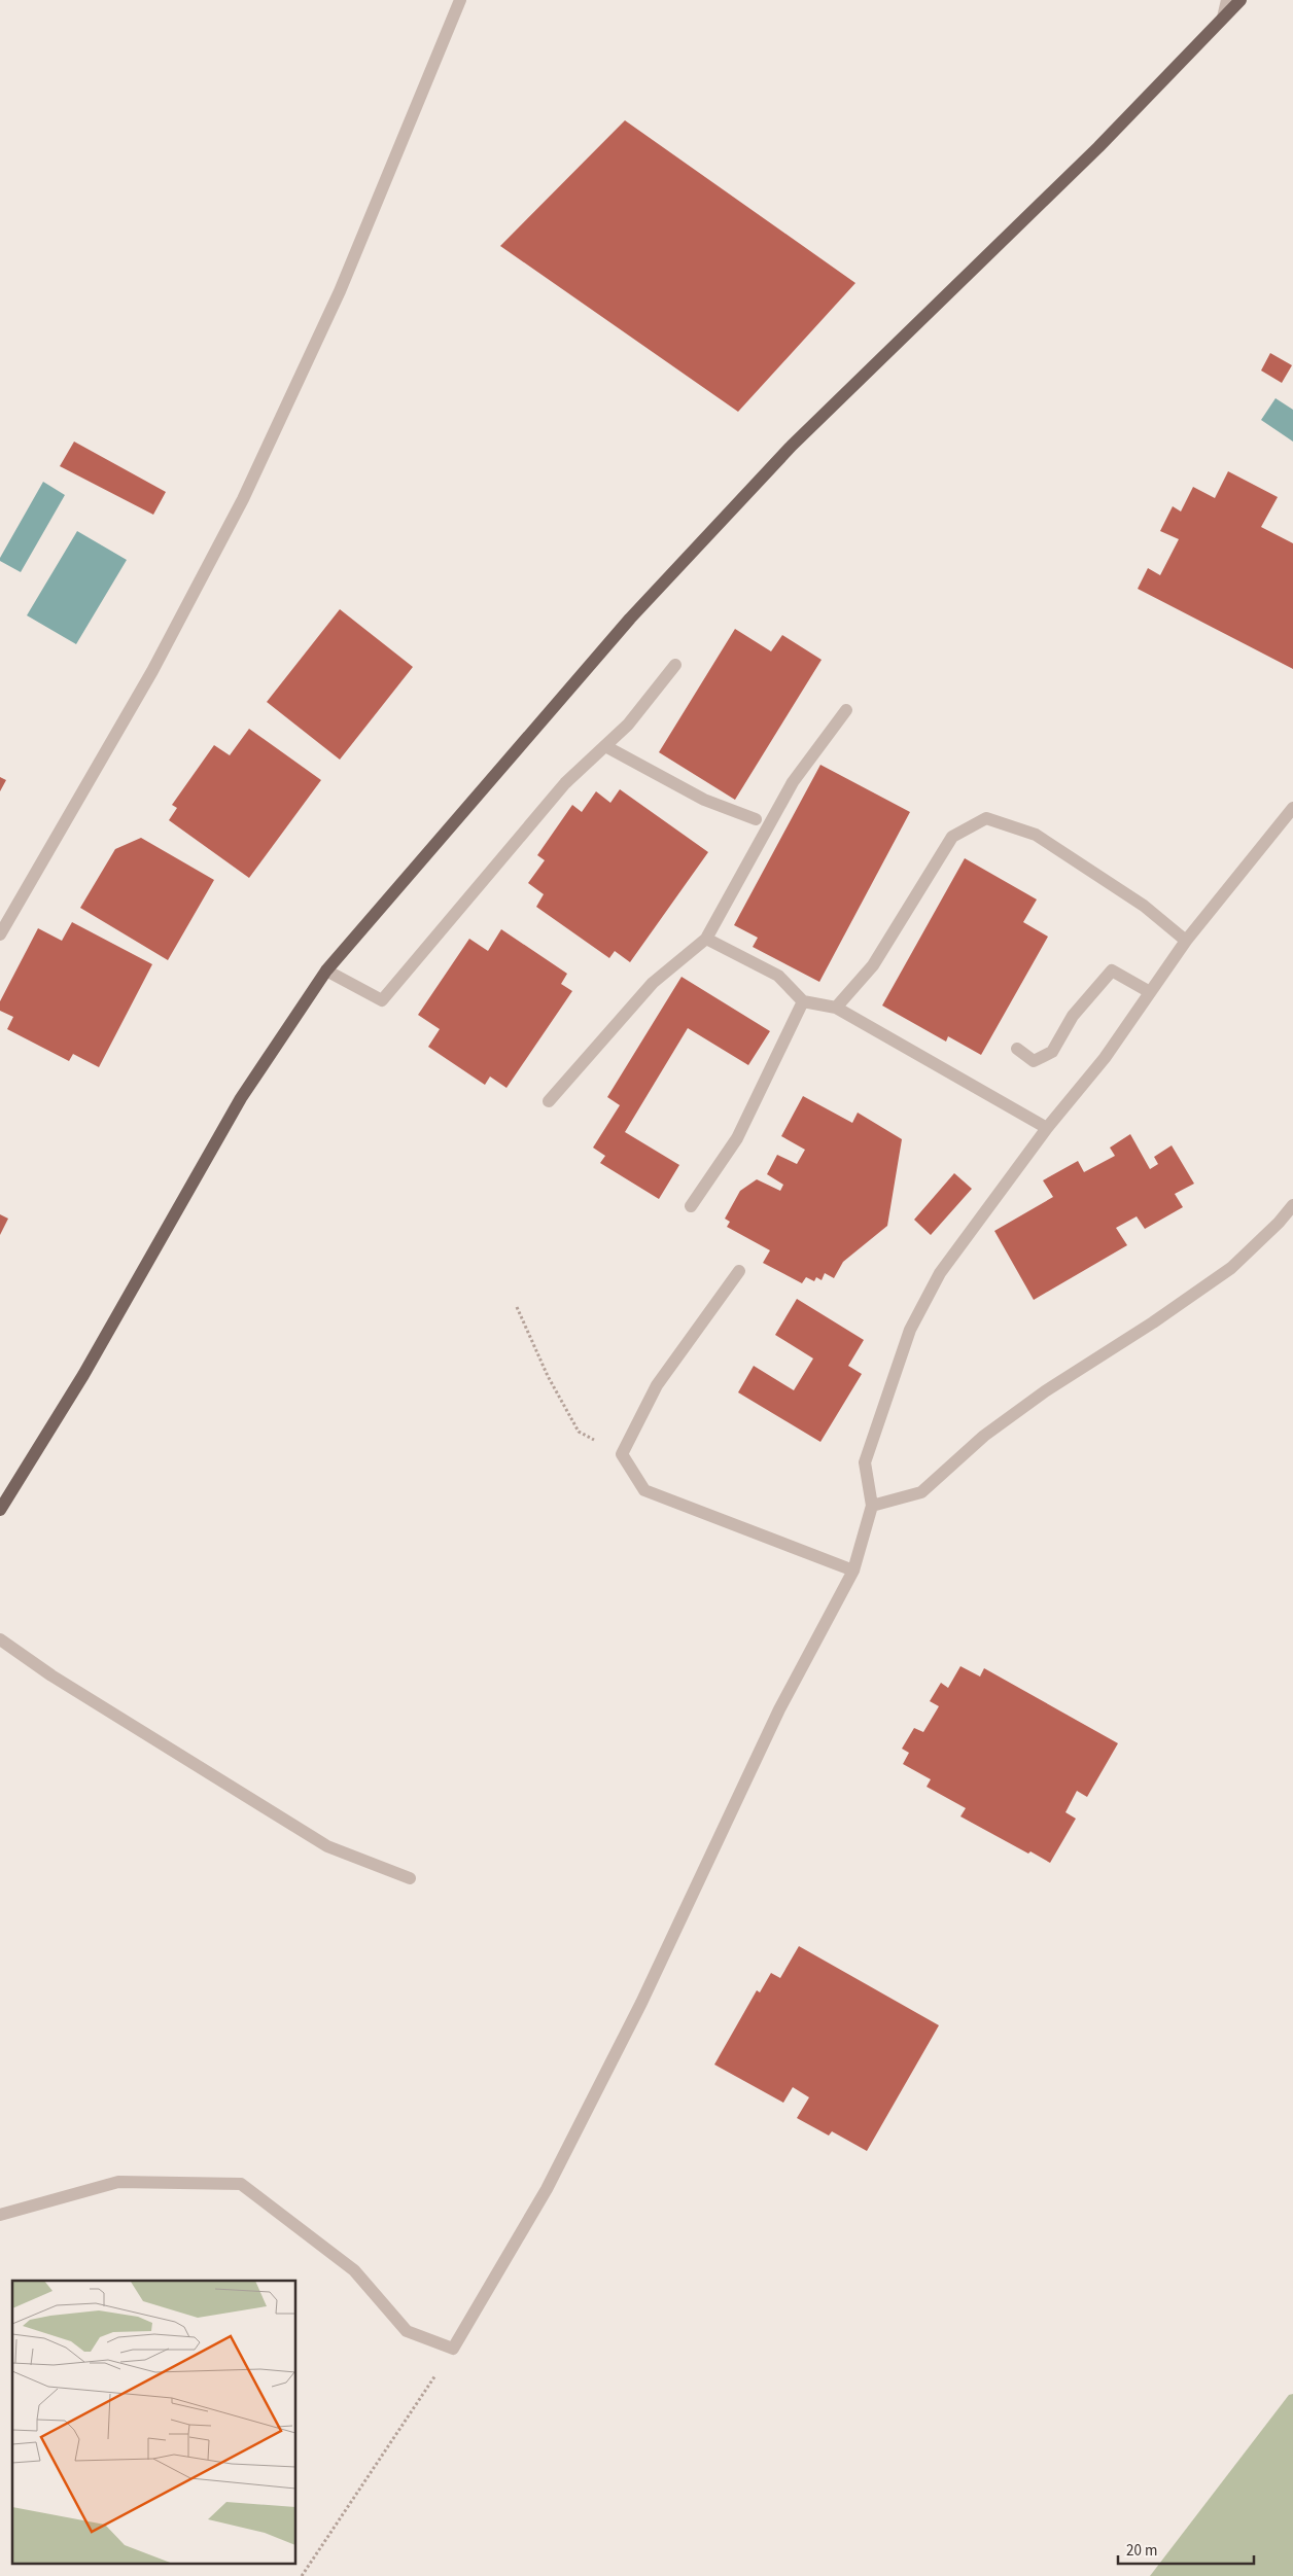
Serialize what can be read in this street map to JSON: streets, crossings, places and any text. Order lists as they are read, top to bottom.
{
  "scale_bar": "20 m"
}
